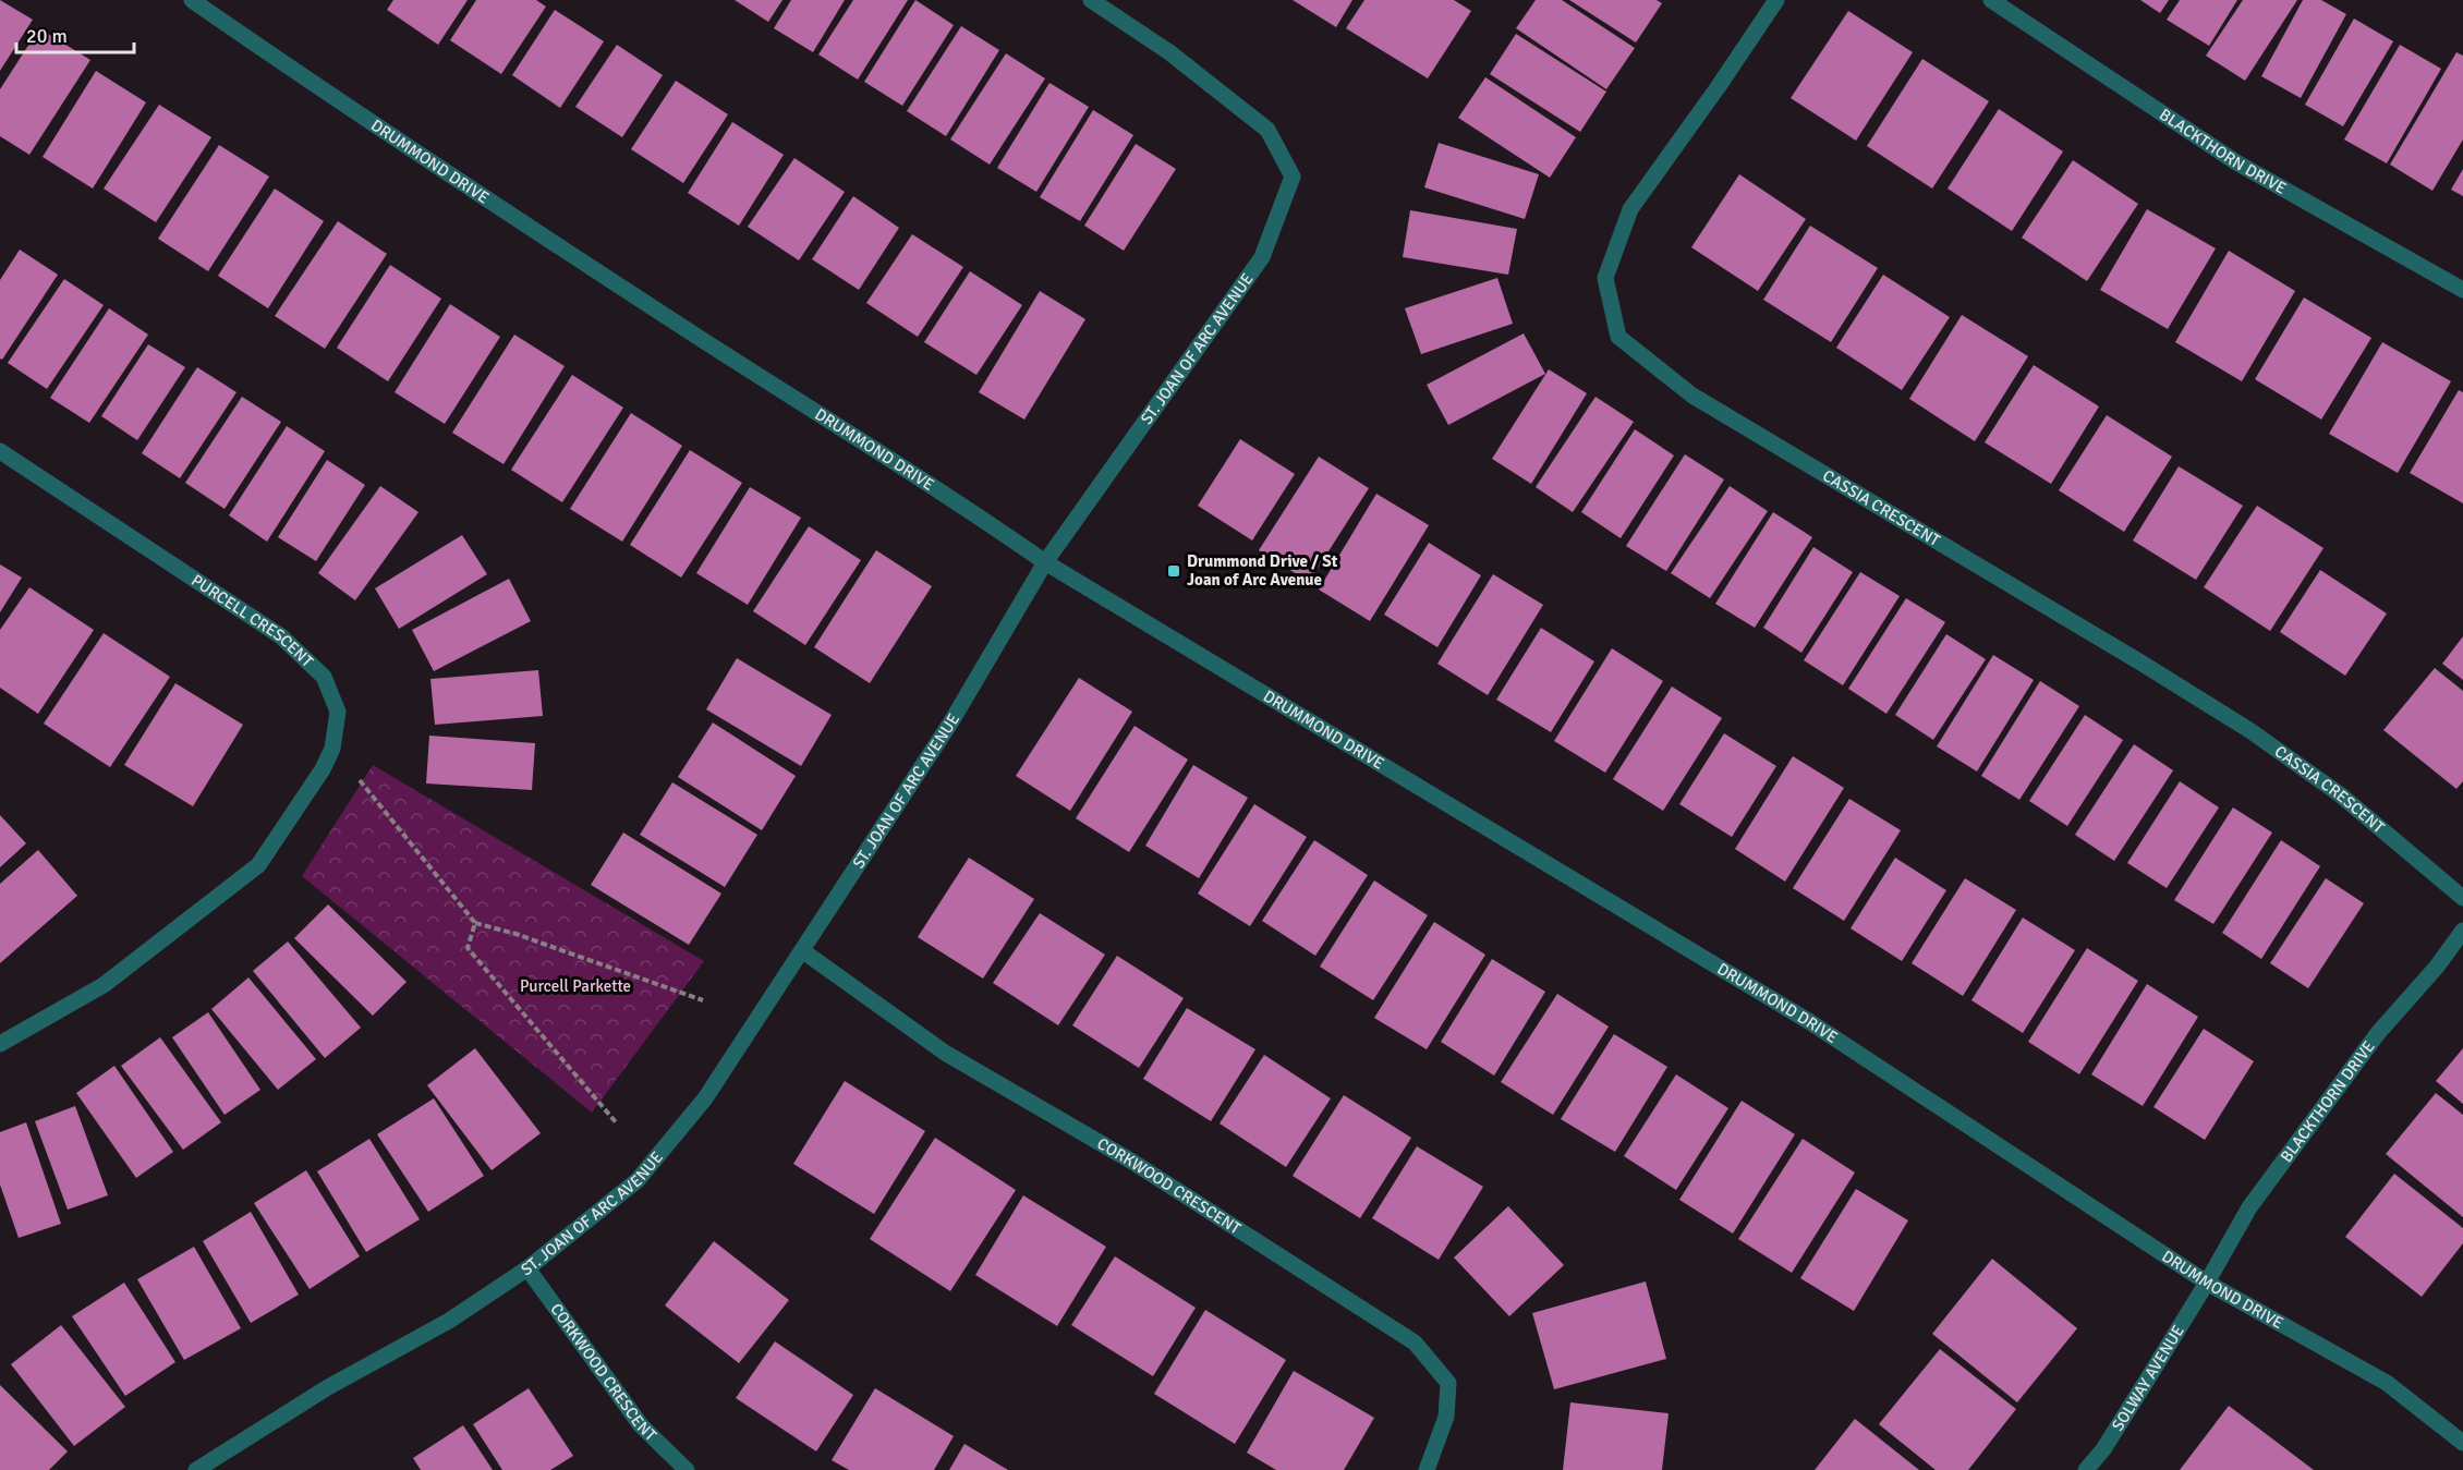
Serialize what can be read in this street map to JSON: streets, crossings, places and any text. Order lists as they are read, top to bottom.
{
  "streets": {
    "street": [
      "BLACKTHORN DRIVE",
      "DRUMMOND DRIVE",
      "ST. JOAN OF ARC AVENUE",
      "CASSIA CRESCENT",
      "PURCELL CRESCENT",
      "CORKWOOD CRESCENT",
      "SOLWAY AVENUE"
    ]
  },
  "crossings": [
    ["BLACKTHORN DRIVE", "DRUMMOND DRIVE"],
    ["BLACKTHORN DRIVE", "SOLWAY AVENUE"],
    ["DRUMMOND DRIVE", "ST. JOAN OF ARC AVENUE"],
    ["DRUMMOND DRIVE", "SOLWAY AVENUE"],
    ["ST. JOAN OF ARC AVENUE", "CORKWOOD CRESCENT"]
  ],
  "parks": ["Purcell Parkette"],
  "places": {
    "transit": ["Drummond Drive / St Joan of Arc Avenue"]
  },
  "scale_bar": "20 m"
}
